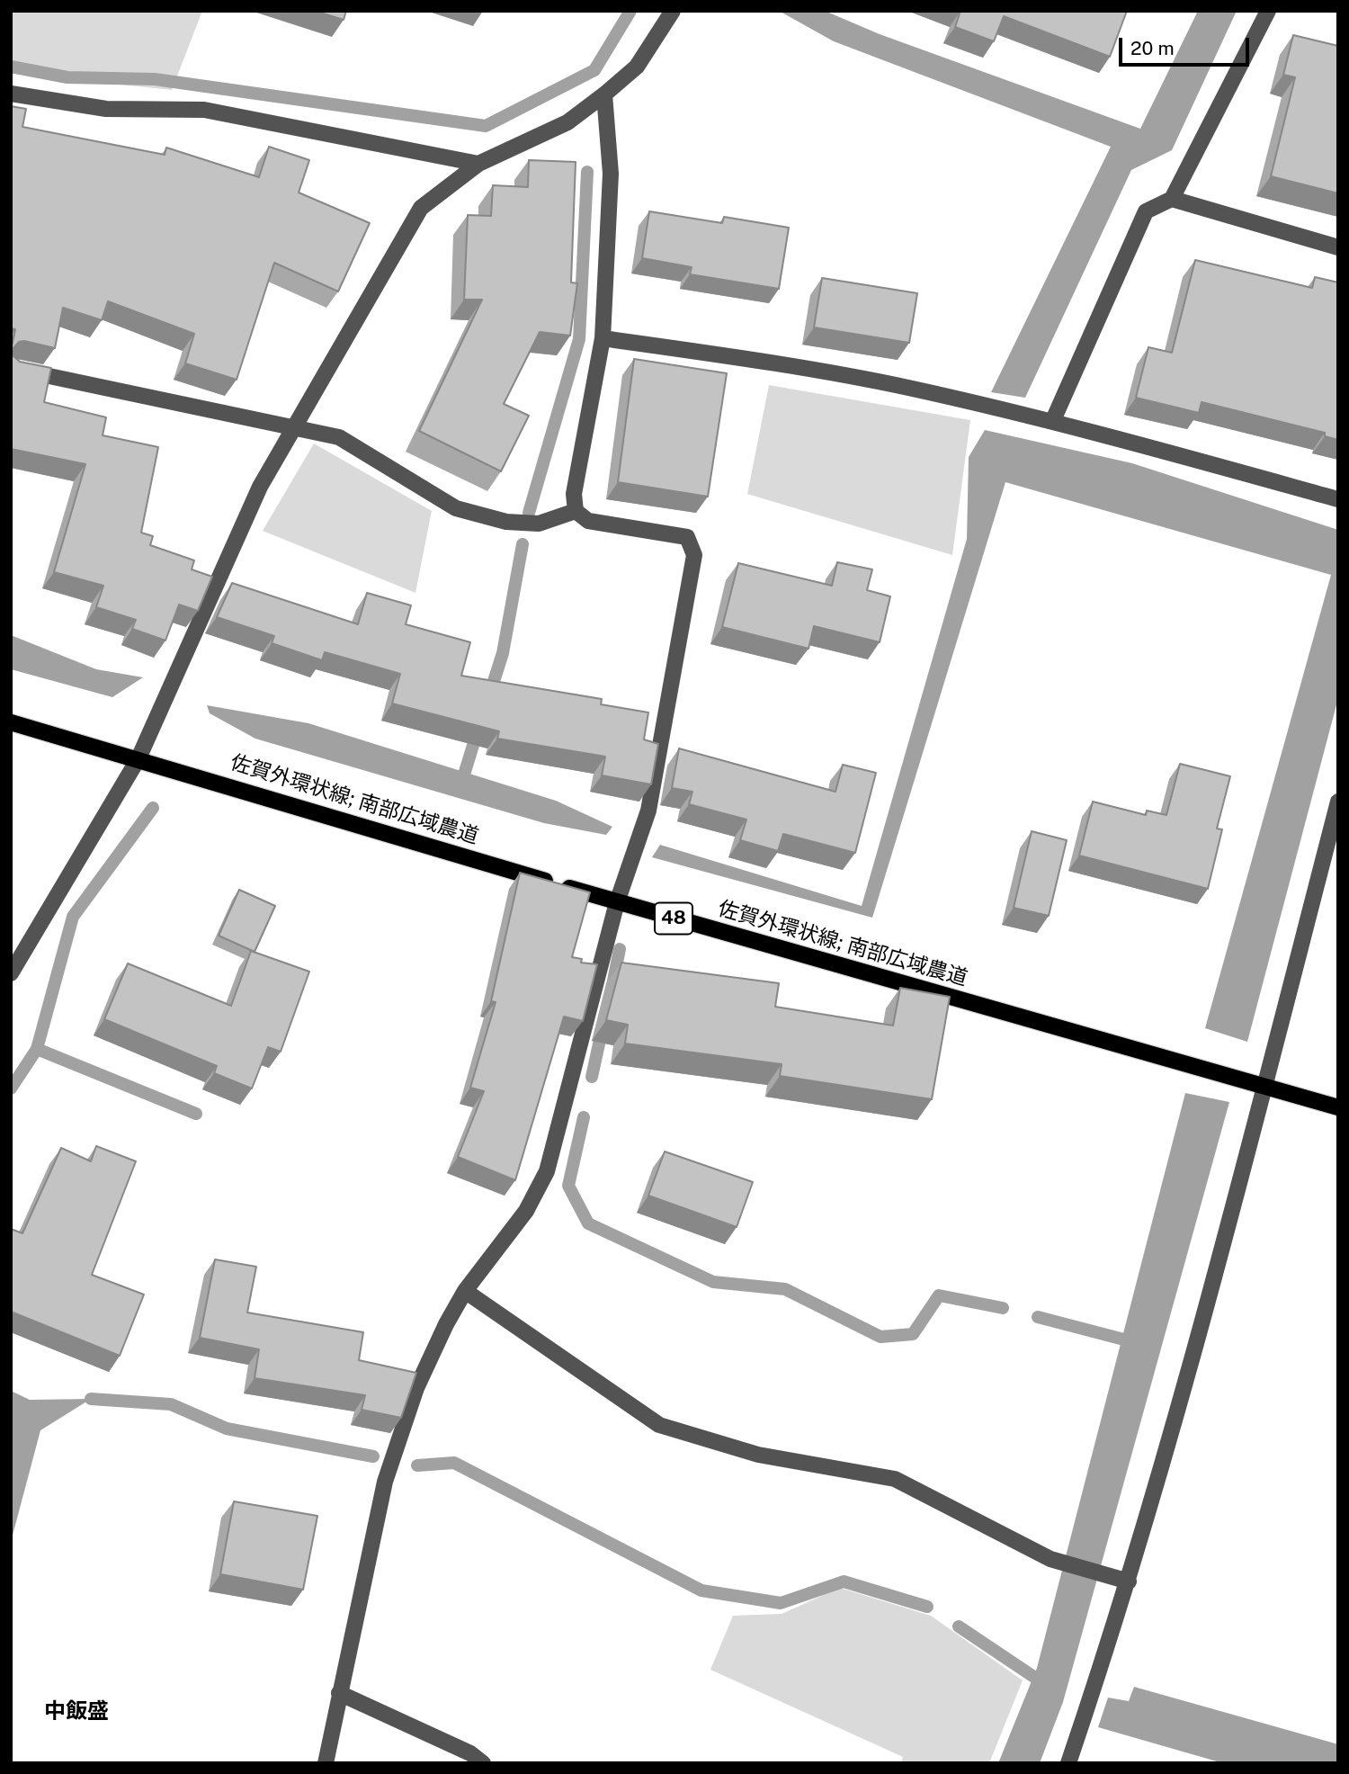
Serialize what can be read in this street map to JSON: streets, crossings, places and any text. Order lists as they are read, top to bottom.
{
  "streets": {
    "main road": ["佐賀外環状線; 南部広域農道", "48"]
  },
  "districts": ["中飯盛"],
  "scale_bar": "20 m"
}
